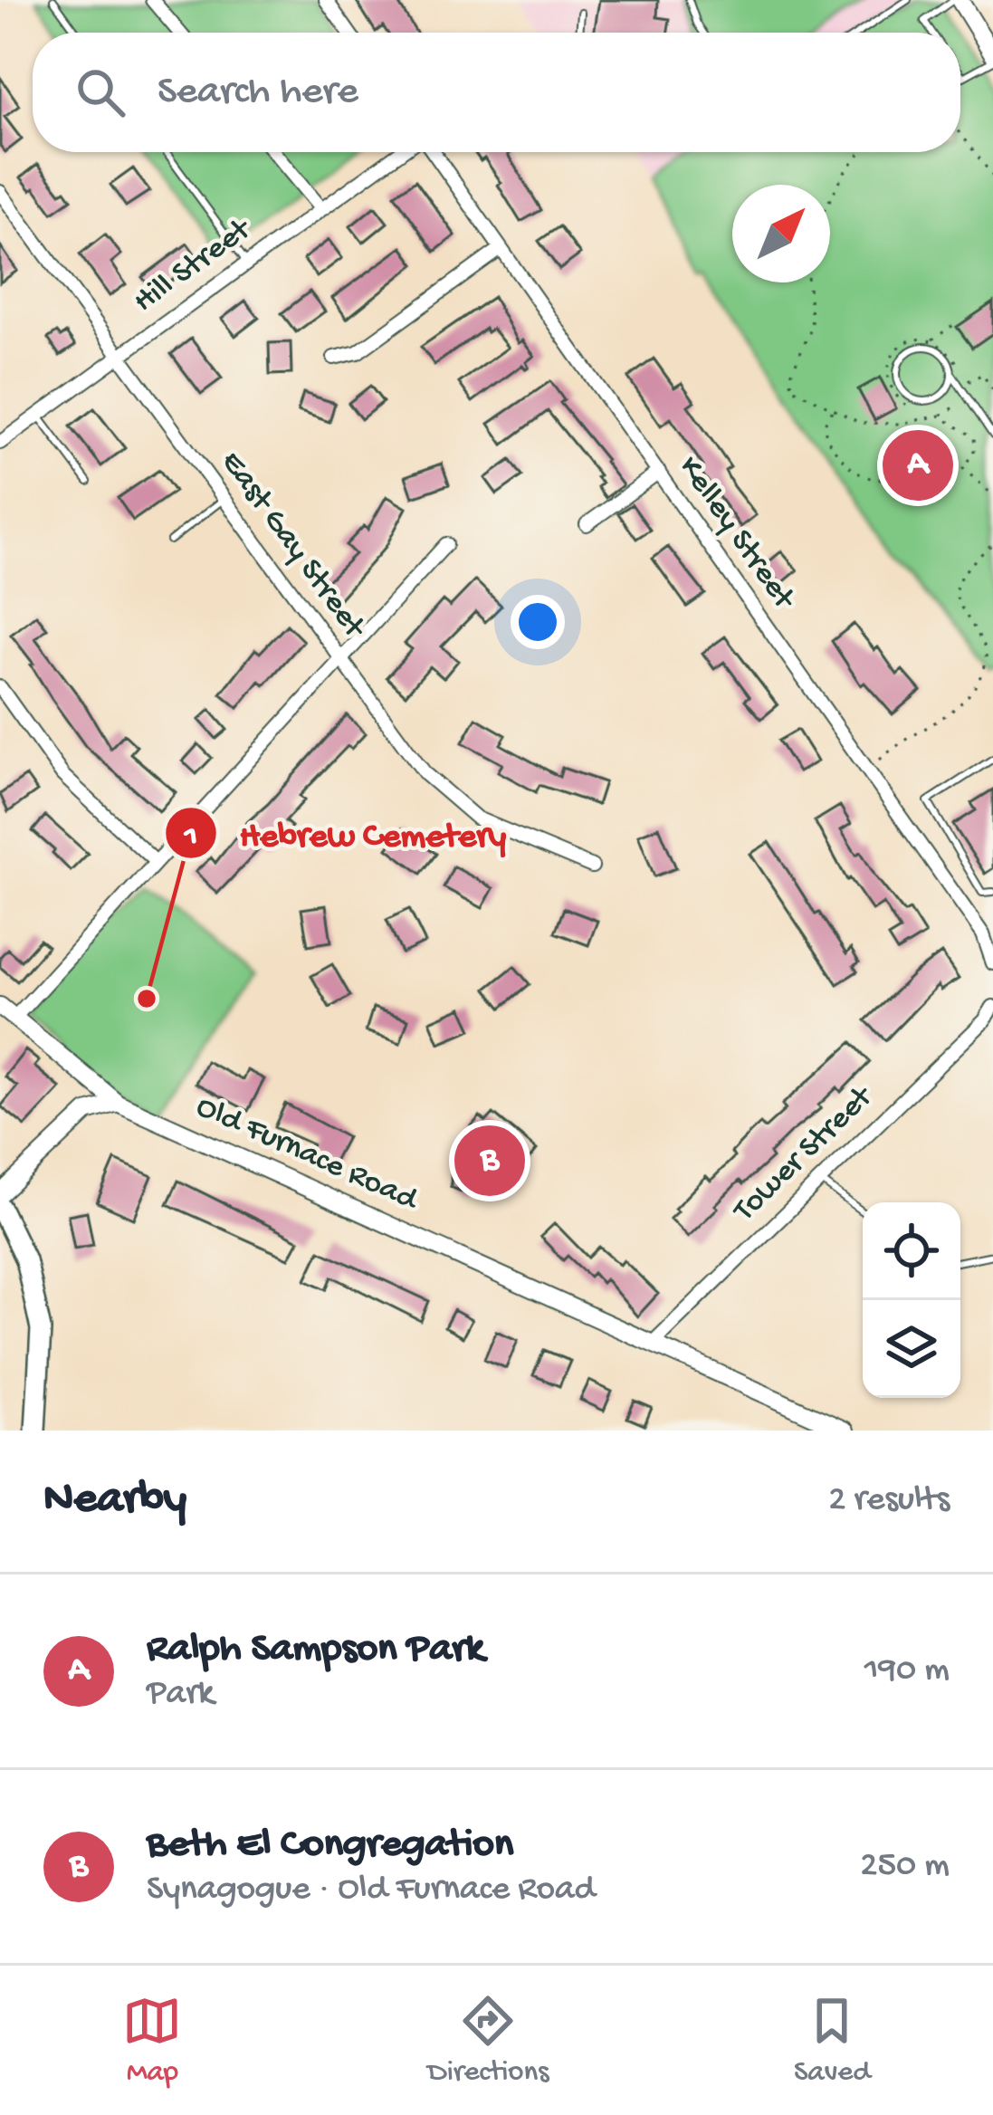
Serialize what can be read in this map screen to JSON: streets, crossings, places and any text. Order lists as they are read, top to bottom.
{
  "streets": {
    "street": [
      "Hill Street",
      "Kelley Street",
      "East Gay Street",
      "Old Furnace Road",
      "Tower Street"
    ]
  },
  "crossings": [
    ["Hill Street", "East Gay Street"],
    ["Old Furnace Road", "Tower Street"]
  ],
  "places": ["Hebrew Cemetery"],
  "north": "top right",
  "page": {
    "search": "Search here",
    "pins": ["A", "B"],
    "heading": ["Nearby", "2 results"],
    "list": [
      {
        "mark": "A",
        "name": "Ralph Sampson Park",
        "note": "Park",
        "value": "190 m"
      },
      {
        "mark": "B",
        "name": "Beth El Congregation",
        "note": "Synagogue · Old Furnace Road",
        "value": "250 m"
      }
    ],
    "nav": ["Map", "Directions", "Saved"]
  }
}
